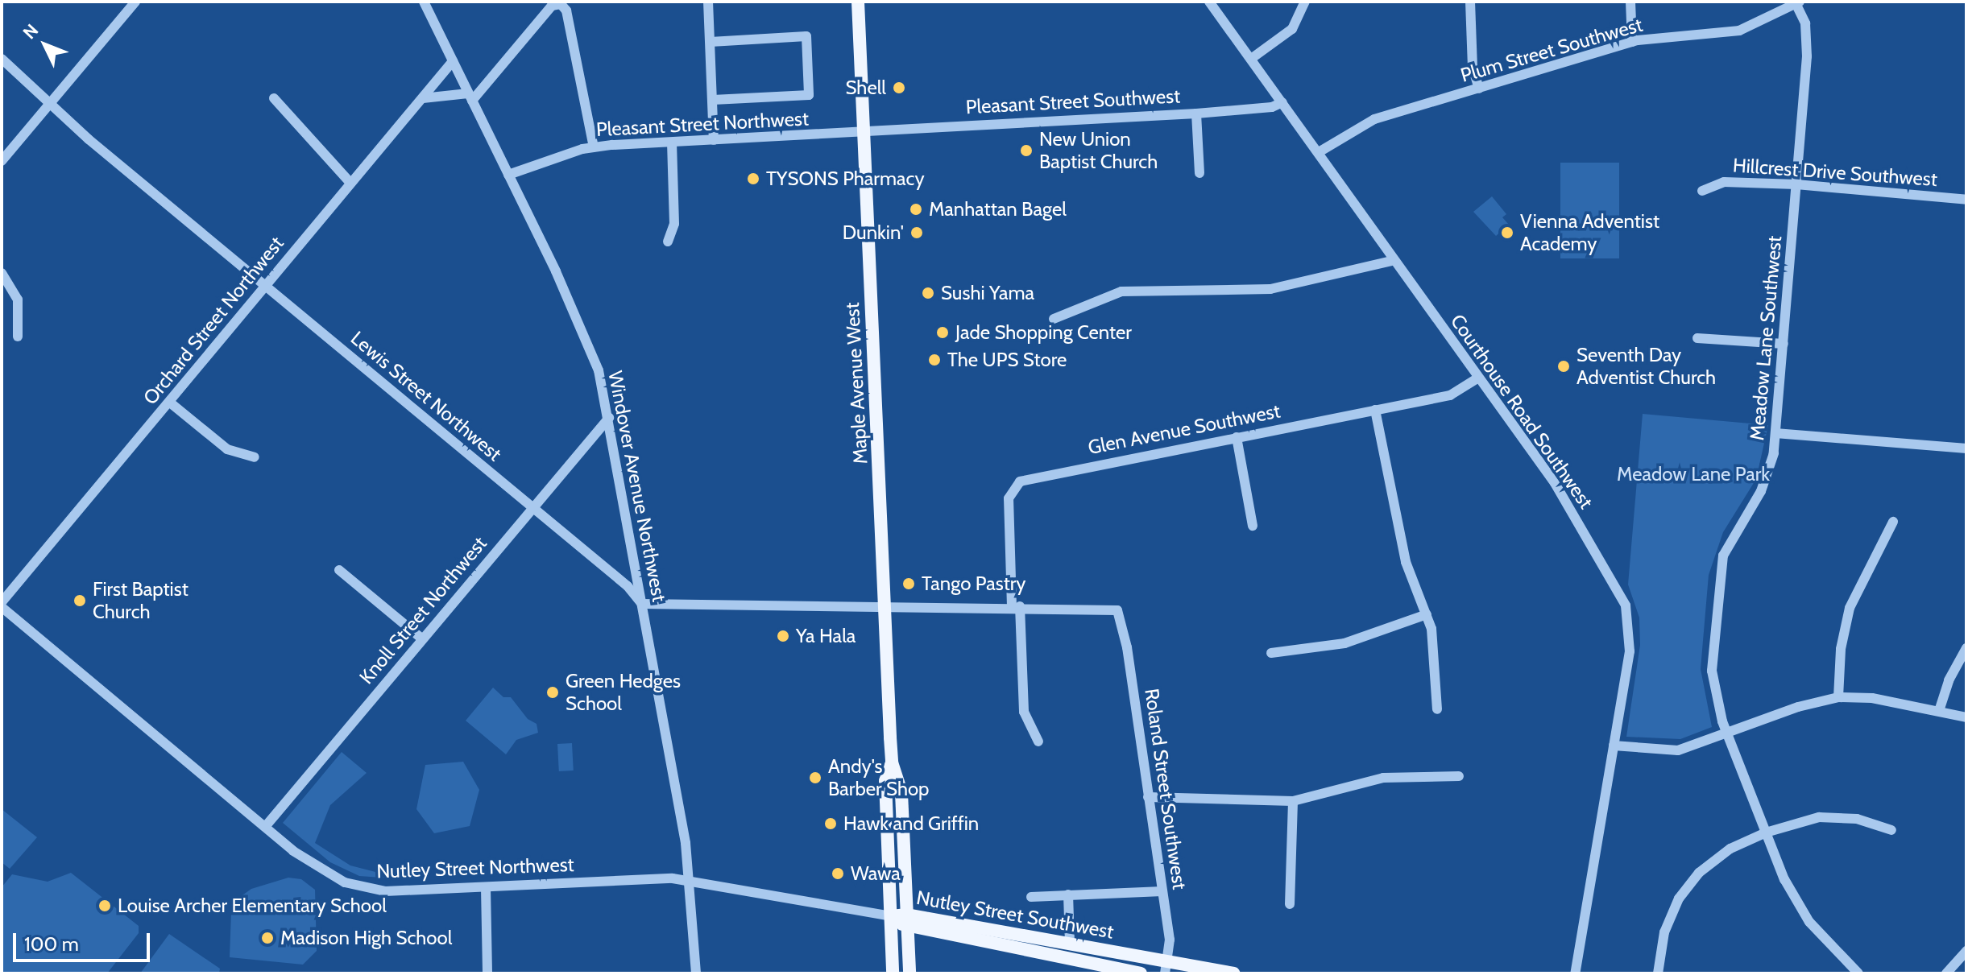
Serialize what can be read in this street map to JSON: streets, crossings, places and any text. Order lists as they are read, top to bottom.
{
  "streets": {
    "main road": ["Maple Avenue West", "Nutley Street Southwest"],
    "street": [
      "Plum Street Southwest",
      "Pleasant Street Southwest",
      "Pleasant Street Northwest",
      "Hillcrest Drive Southwest",
      "Orchard Street Northwest",
      "Meadow Lane Southwest",
      "Lewis Street Northwest",
      "Courthouse Road Southwest",
      "Glen Avenue Southwest",
      "Windover Avenue Northwest",
      "Knoll Street Northwest",
      "Roland Street Southwest",
      "Nutley Street Northwest"
    ]
  },
  "crossings": [
    ["Plum Street Southwest", "Meadow Lane Southwest"],
    ["Plum Street Southwest", "Courthouse Road Southwest"],
    ["Pleasant Street Southwest", "Pleasant Street Northwest"],
    ["Pleasant Street Southwest", "Maple Avenue West"],
    ["Pleasant Street Southwest", "Courthouse Road Southwest"],
    ["Pleasant Street Northwest", "Maple Avenue West"],
    ["Pleasant Street Northwest", "Windover Avenue Northwest"],
    ["Hillcrest Drive Southwest", "Meadow Lane Southwest"],
    ["Orchard Street Northwest", "Lewis Street Northwest"],
    ["Orchard Street Northwest", "Windover Avenue Northwest"],
    ["Maple Avenue West", "Nutley Street Northwest"],
    ["Maple Avenue West", "Nutley Street Southwest"],
    ["Lewis Street Northwest", "Windover Avenue Northwest"],
    ["Lewis Street Northwest", "Knoll Street Northwest"],
    ["Courthouse Road Southwest", "Glen Avenue Southwest"],
    ["Glen Avenue Southwest", "Roland Street Southwest"],
    ["Windover Avenue Northwest", "Knoll Street Northwest"],
    ["Windover Avenue Northwest", "Nutley Street Northwest"],
    ["Knoll Street Northwest", "Nutley Street Northwest"],
    ["Roland Street Southwest", "Nutley Street Southwest"],
    ["Nutley Street Northwest", "Nutley Street Southwest"]
  ],
  "parks": ["Meadow Lane Park"],
  "places": [
    "Shell",
    "New Union Baptist Church",
    "TYSONS Pharmacy",
    "Manhattan Bagel",
    "Dunkin'",
    "Vienna Adventist Academy",
    "Sushi Yama",
    "Jade Shopping Center",
    "The UPS Store",
    "Seventh Day Adventist Church",
    "Tango Pastry",
    "First Baptist Church",
    "Ya Hala",
    "Green Hedges School",
    "Andy's Barber Shop",
    "Hawk and Griffin",
    "Wawa",
    "Louise Archer Elementary School",
    "Madison High School"
  ],
  "scale_bar": "100 m",
  "north": "top left"
}
